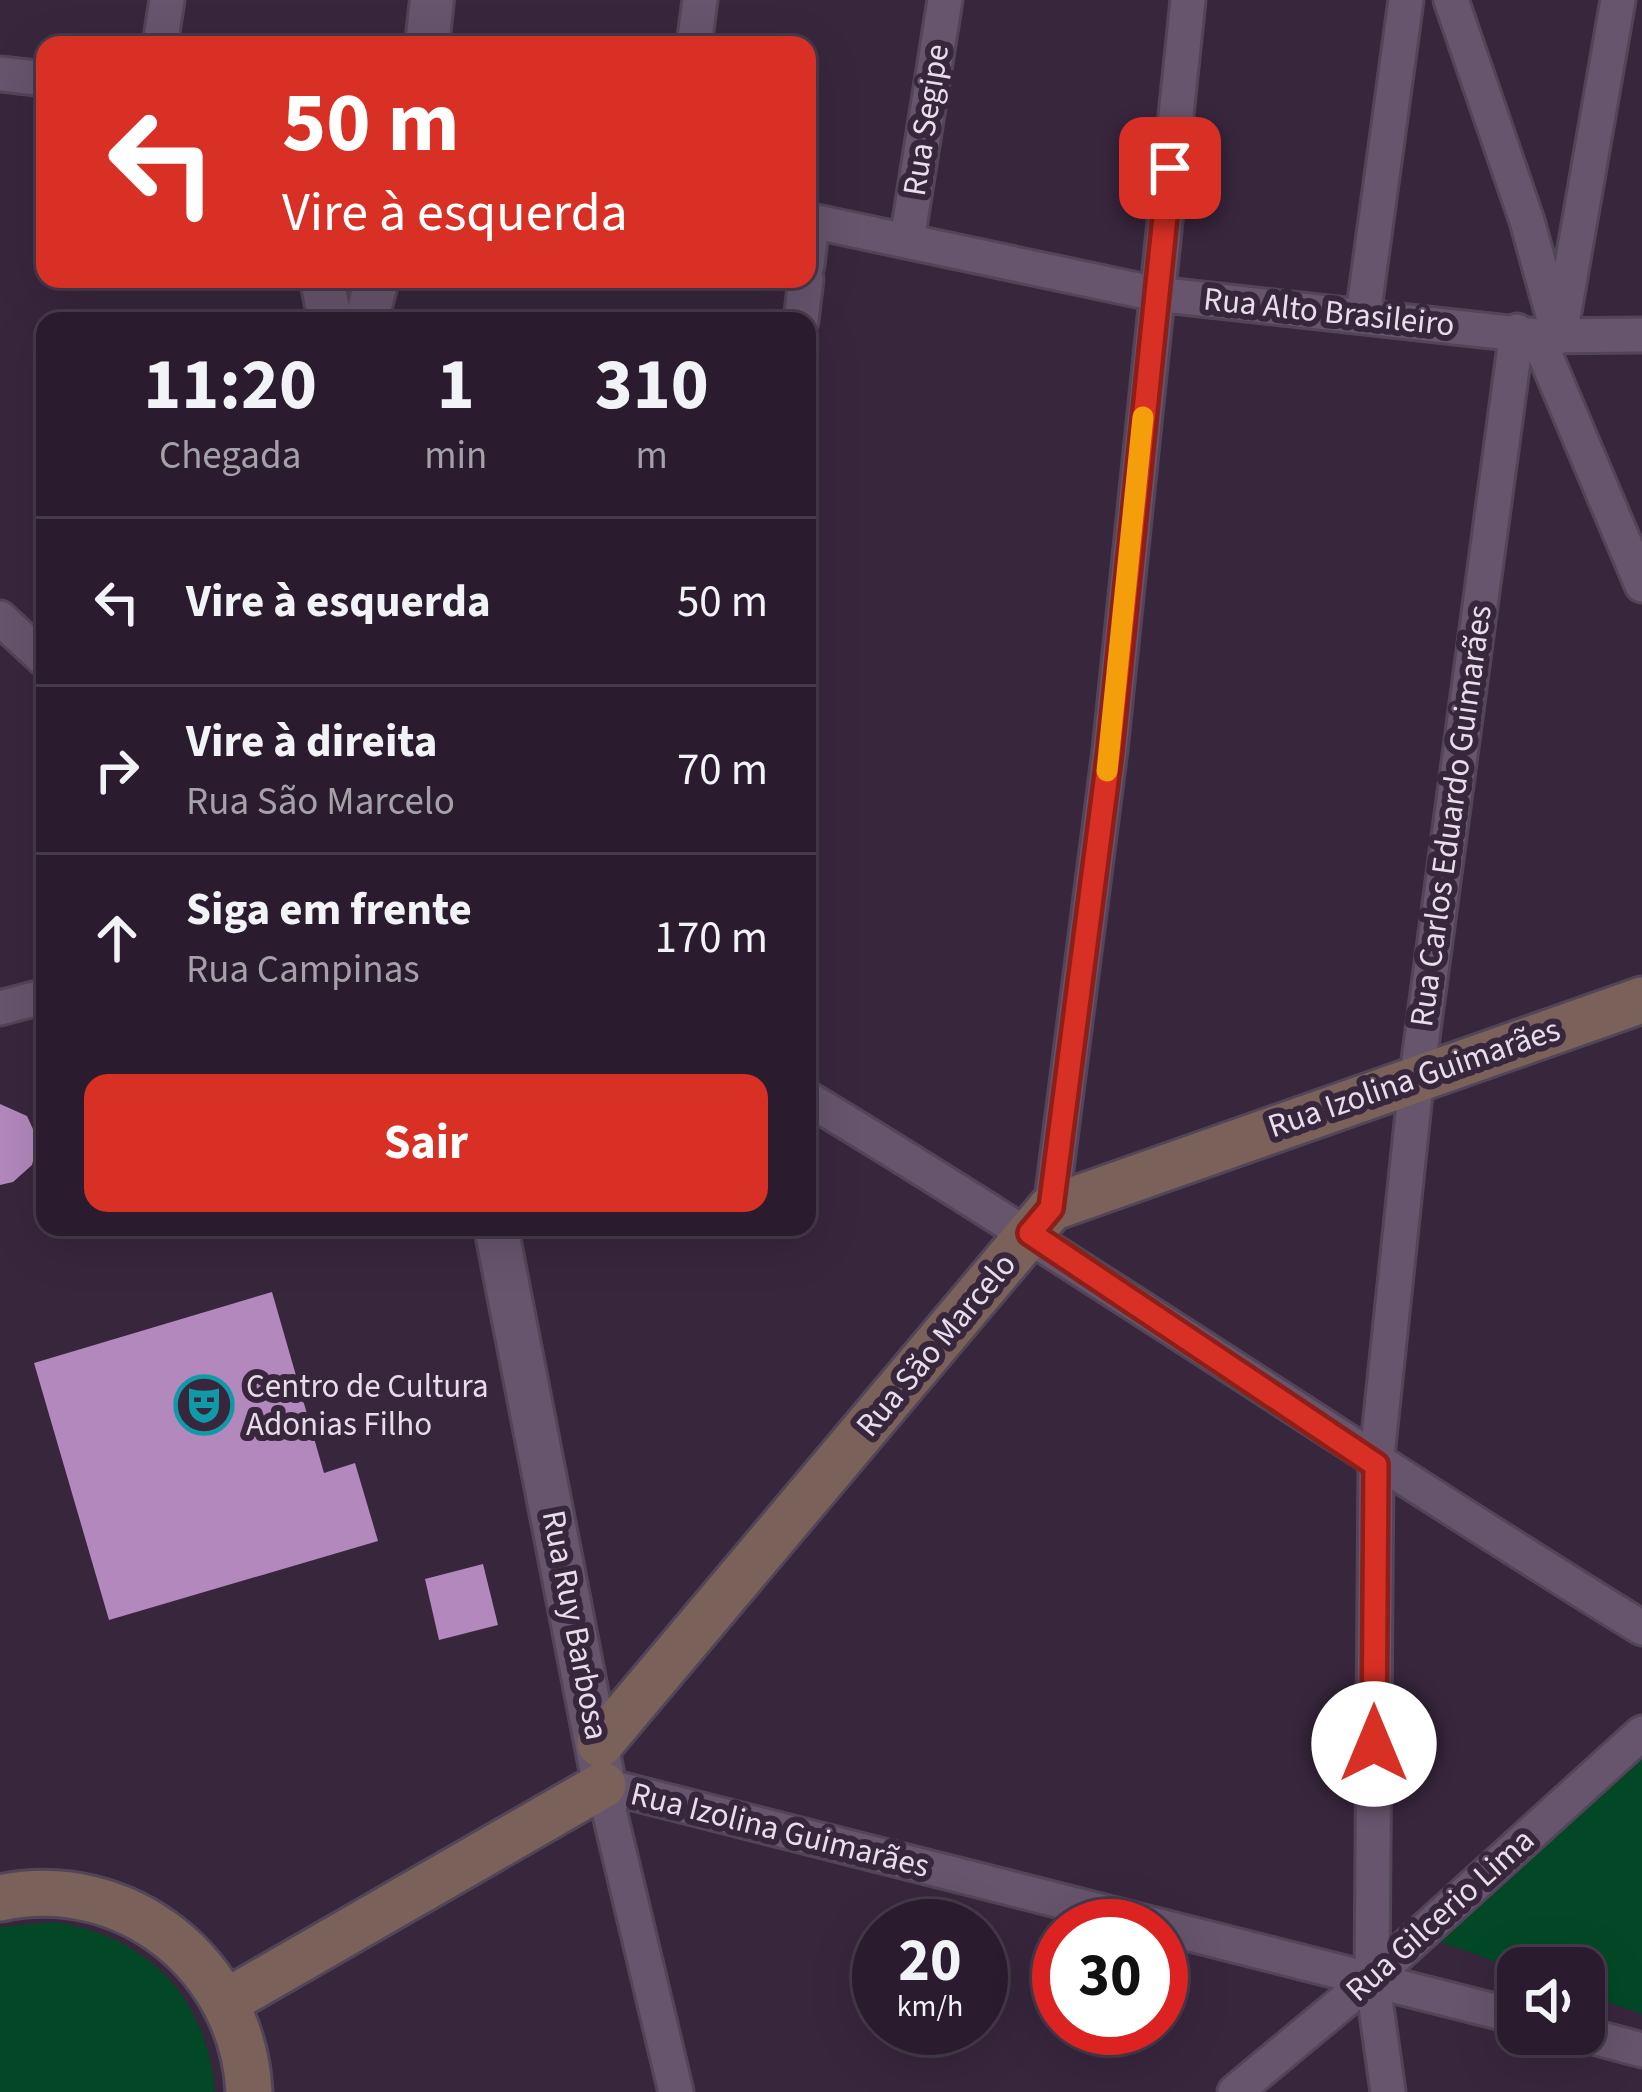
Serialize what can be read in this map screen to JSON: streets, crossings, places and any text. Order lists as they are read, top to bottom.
{
  "streets": {
    "main road": ["Rua Izolina Guimarães", "Rua São Marcelo"],
    "street": [
      "Rua Segipe",
      "Rua Alto Brasileiro",
      "Rua Carlos Eduardo Guimarães",
      "Rua Ruy Barbosa",
      "Rua Gilcerio Lima"
    ]
  },
  "crossings": [
    ["Rua Segipe", "Rua Alto Brasileiro"],
    ["Rua Alto Brasileiro", "Rua Carlos Eduardo Guimarães"],
    ["Rua Carlos Eduardo Guimarães", "Rua Izolina Guimarães"],
    ["Rua Carlos Eduardo Guimarães", "Rua Gilcerio Lima"],
    ["Rua Izolina Guimarães", "Rua São Marcelo"],
    ["Rua Izolina Guimarães", "Rua Ruy Barbosa"],
    ["Rua Izolina Guimarães", "Rua Gilcerio Lima"],
    ["Rua São Marcelo", "Rua Ruy Barbosa"]
  ],
  "places": {
    "theatre": ["Centro de Cultura Adonias Filho"]
  },
  "page": {
    "turn": ["50 m", "Vire à esquerda"],
    "eta": [
      "11:20",
      "Chegada",
      "1",
      "min",
      "310",
      "m"
    ],
    "list": [
      {
        "name": "Vire à esquerda",
        "value": "50 m"
      },
      {
        "name": "Vire à direita",
        "note": "Rua São Marcelo",
        "value": "70 m"
      },
      {
        "name": "Siga em frente",
        "note": "Rua Campinas",
        "value": "170 m"
      }
    ],
    "buttons": "Sair",
    "speed": "20 km/h",
    "limit": "30"
  }
}
